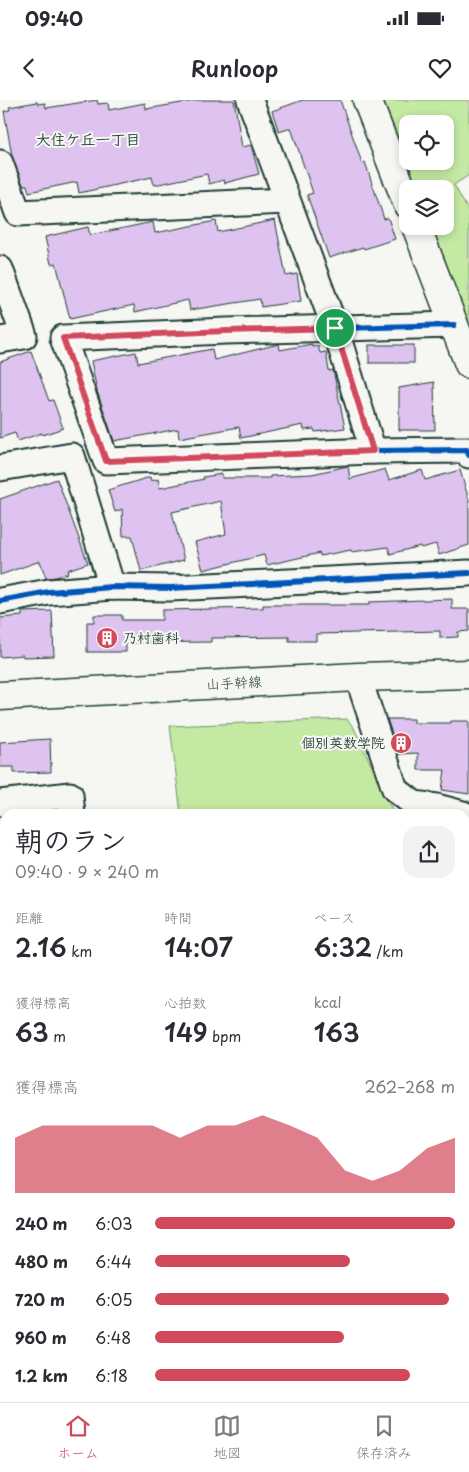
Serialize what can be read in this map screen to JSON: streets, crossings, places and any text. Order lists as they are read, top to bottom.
{
  "streets": {
    "street": ["山手幹線"]
  },
  "districts": ["大住ケ丘一丁目"],
  "places": {
    "building": ["乃村歯科", "個別英数学院"]
  },
  "page": {
    "status": "09:40",
    "header": "Runloop",
    "heading": ["朝のラン", "09:40 · 9 × 240 m"],
    "stats": [
      ["距離", "2.16 km"],
      ["時間", "14:07"],
      ["ペース", "6:32 /km"],
      ["獲得標高", "63 m"],
      ["心拍数", "149 bpm"],
      ["kcal", "163"]
    ],
    "chart": ["獲得標高", "262–268 m"],
    "list": [
      {
        "name": "240 m",
        "note": "6:03"
      },
      {
        "name": "480 m",
        "note": "6:44"
      },
      {
        "name": "720 m",
        "note": "6:05"
      },
      {
        "name": "960 m",
        "note": "6:48"
      },
      {
        "name": "1.2 km",
        "note": "6:18"
      }
    ],
    "tabs": ["ホーム", "地図", "保存済み"]
  }
}
